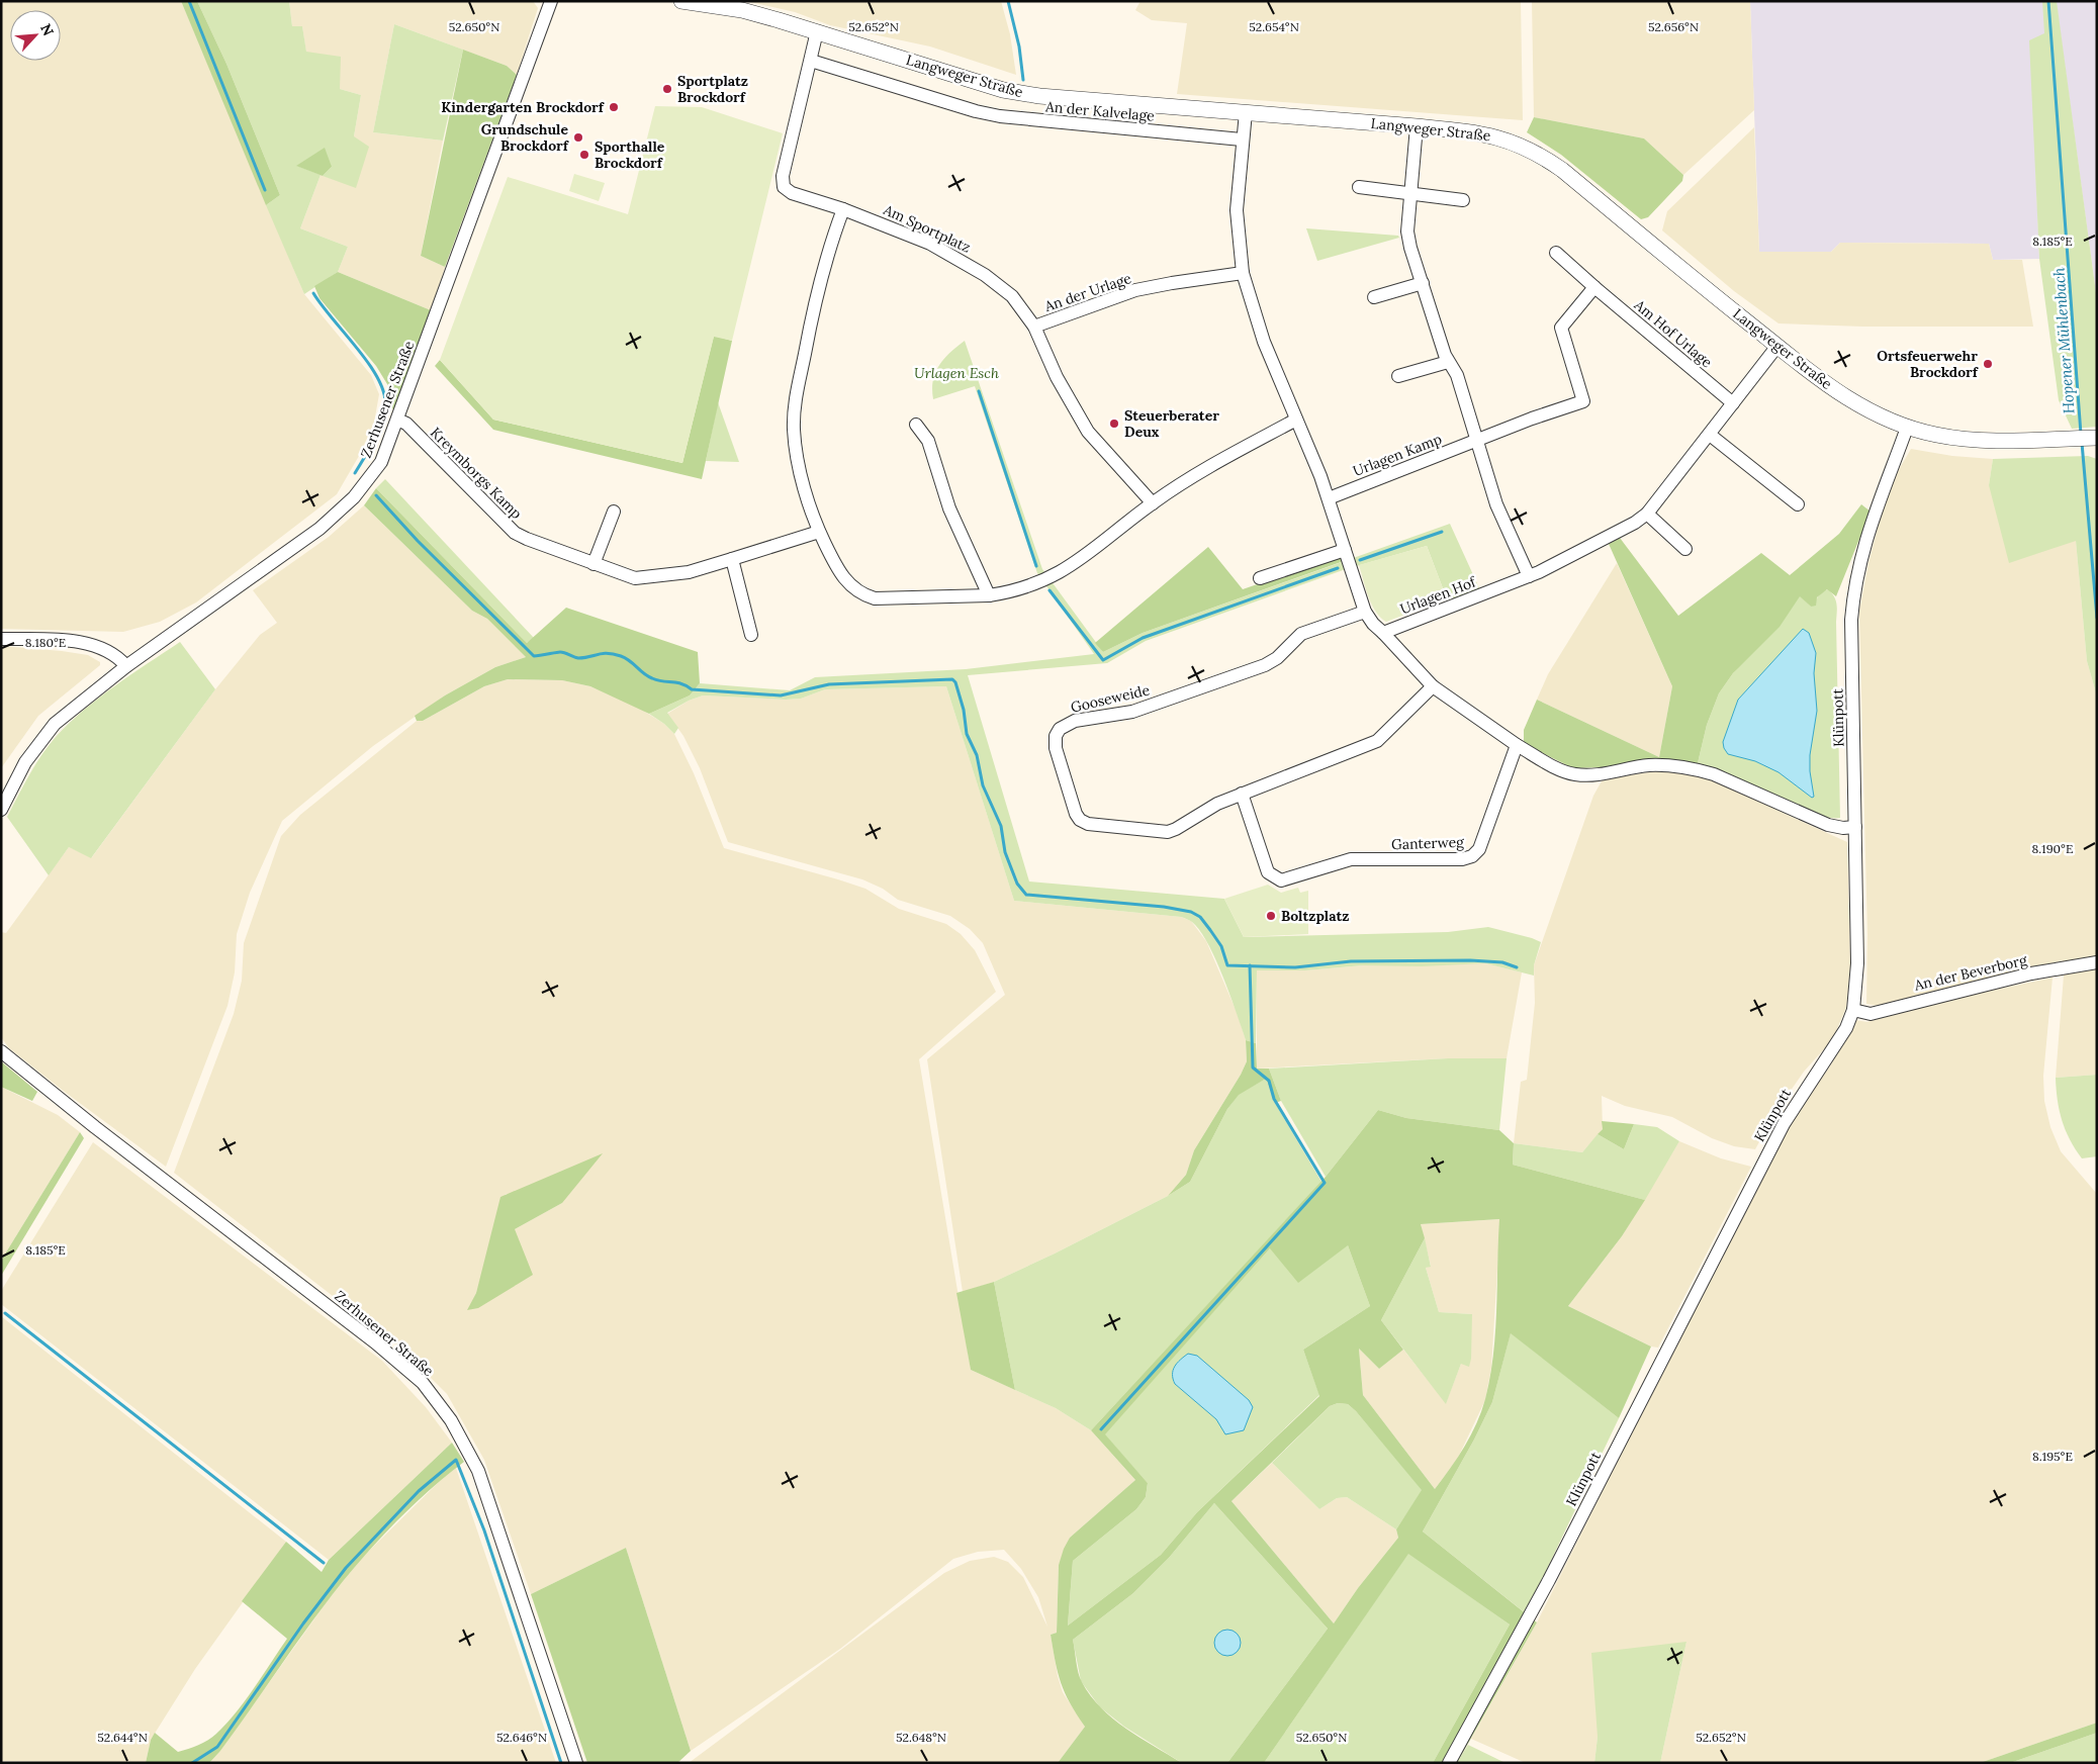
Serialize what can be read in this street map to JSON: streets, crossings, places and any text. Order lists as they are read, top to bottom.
{
  "streets": {
    "street": [
      "Langweger Straße",
      "An der Kalvelage",
      "Am Sportplatz",
      "An der Urlage",
      "Am Hof Urlage",
      "Zerhusener Straße",
      "Urlagen Kamp",
      "Kreymborgs Kamp",
      "Urlagen Hof",
      "Gooseweide",
      "Klünpott",
      "Ganterweg",
      "An der Beverborg"
    ]
  },
  "crossings": [
    ["Langweger Straße", "Am Sportplatz"],
    ["Langweger Straße", "Urlagen Hof"],
    ["Langweger Straße", "Klünpott"],
    ["An der Kalvelage", "Am Sportplatz"],
    ["Am Sportplatz", "An der Urlage"],
    ["Am Hof Urlage", "Urlagen Kamp"],
    ["Am Hof Urlage", "Urlagen Hof"],
    ["Zerhusener Straße", "Kreymborgs Kamp"],
    ["Gooseweide", "Ganterweg"],
    ["Klünpott", "An der Beverborg"]
  ],
  "water": ["Hopener Mühlenbach"],
  "parks": ["Urlagen Esch"],
  "places": [
    "Sportplatz Brockdorf",
    "Kindergarten Brockdorf",
    "Grundschule Brockdorf",
    "Sporthalle Brockdorf",
    "Ortsfeuerwehr Brockdorf",
    "Steuerberater Deux",
    "Boltzplatz"
  ],
  "north": "top right",
  "coordinates": [
    "52.650°N",
    "52.652°N",
    "52.654°N",
    "52.656°N",
    "8.185°E",
    "8.180°E",
    "8.190°E",
    "8.195°E",
    "52.644°N",
    "52.646°N",
    "52.648°N"
  ]
}
